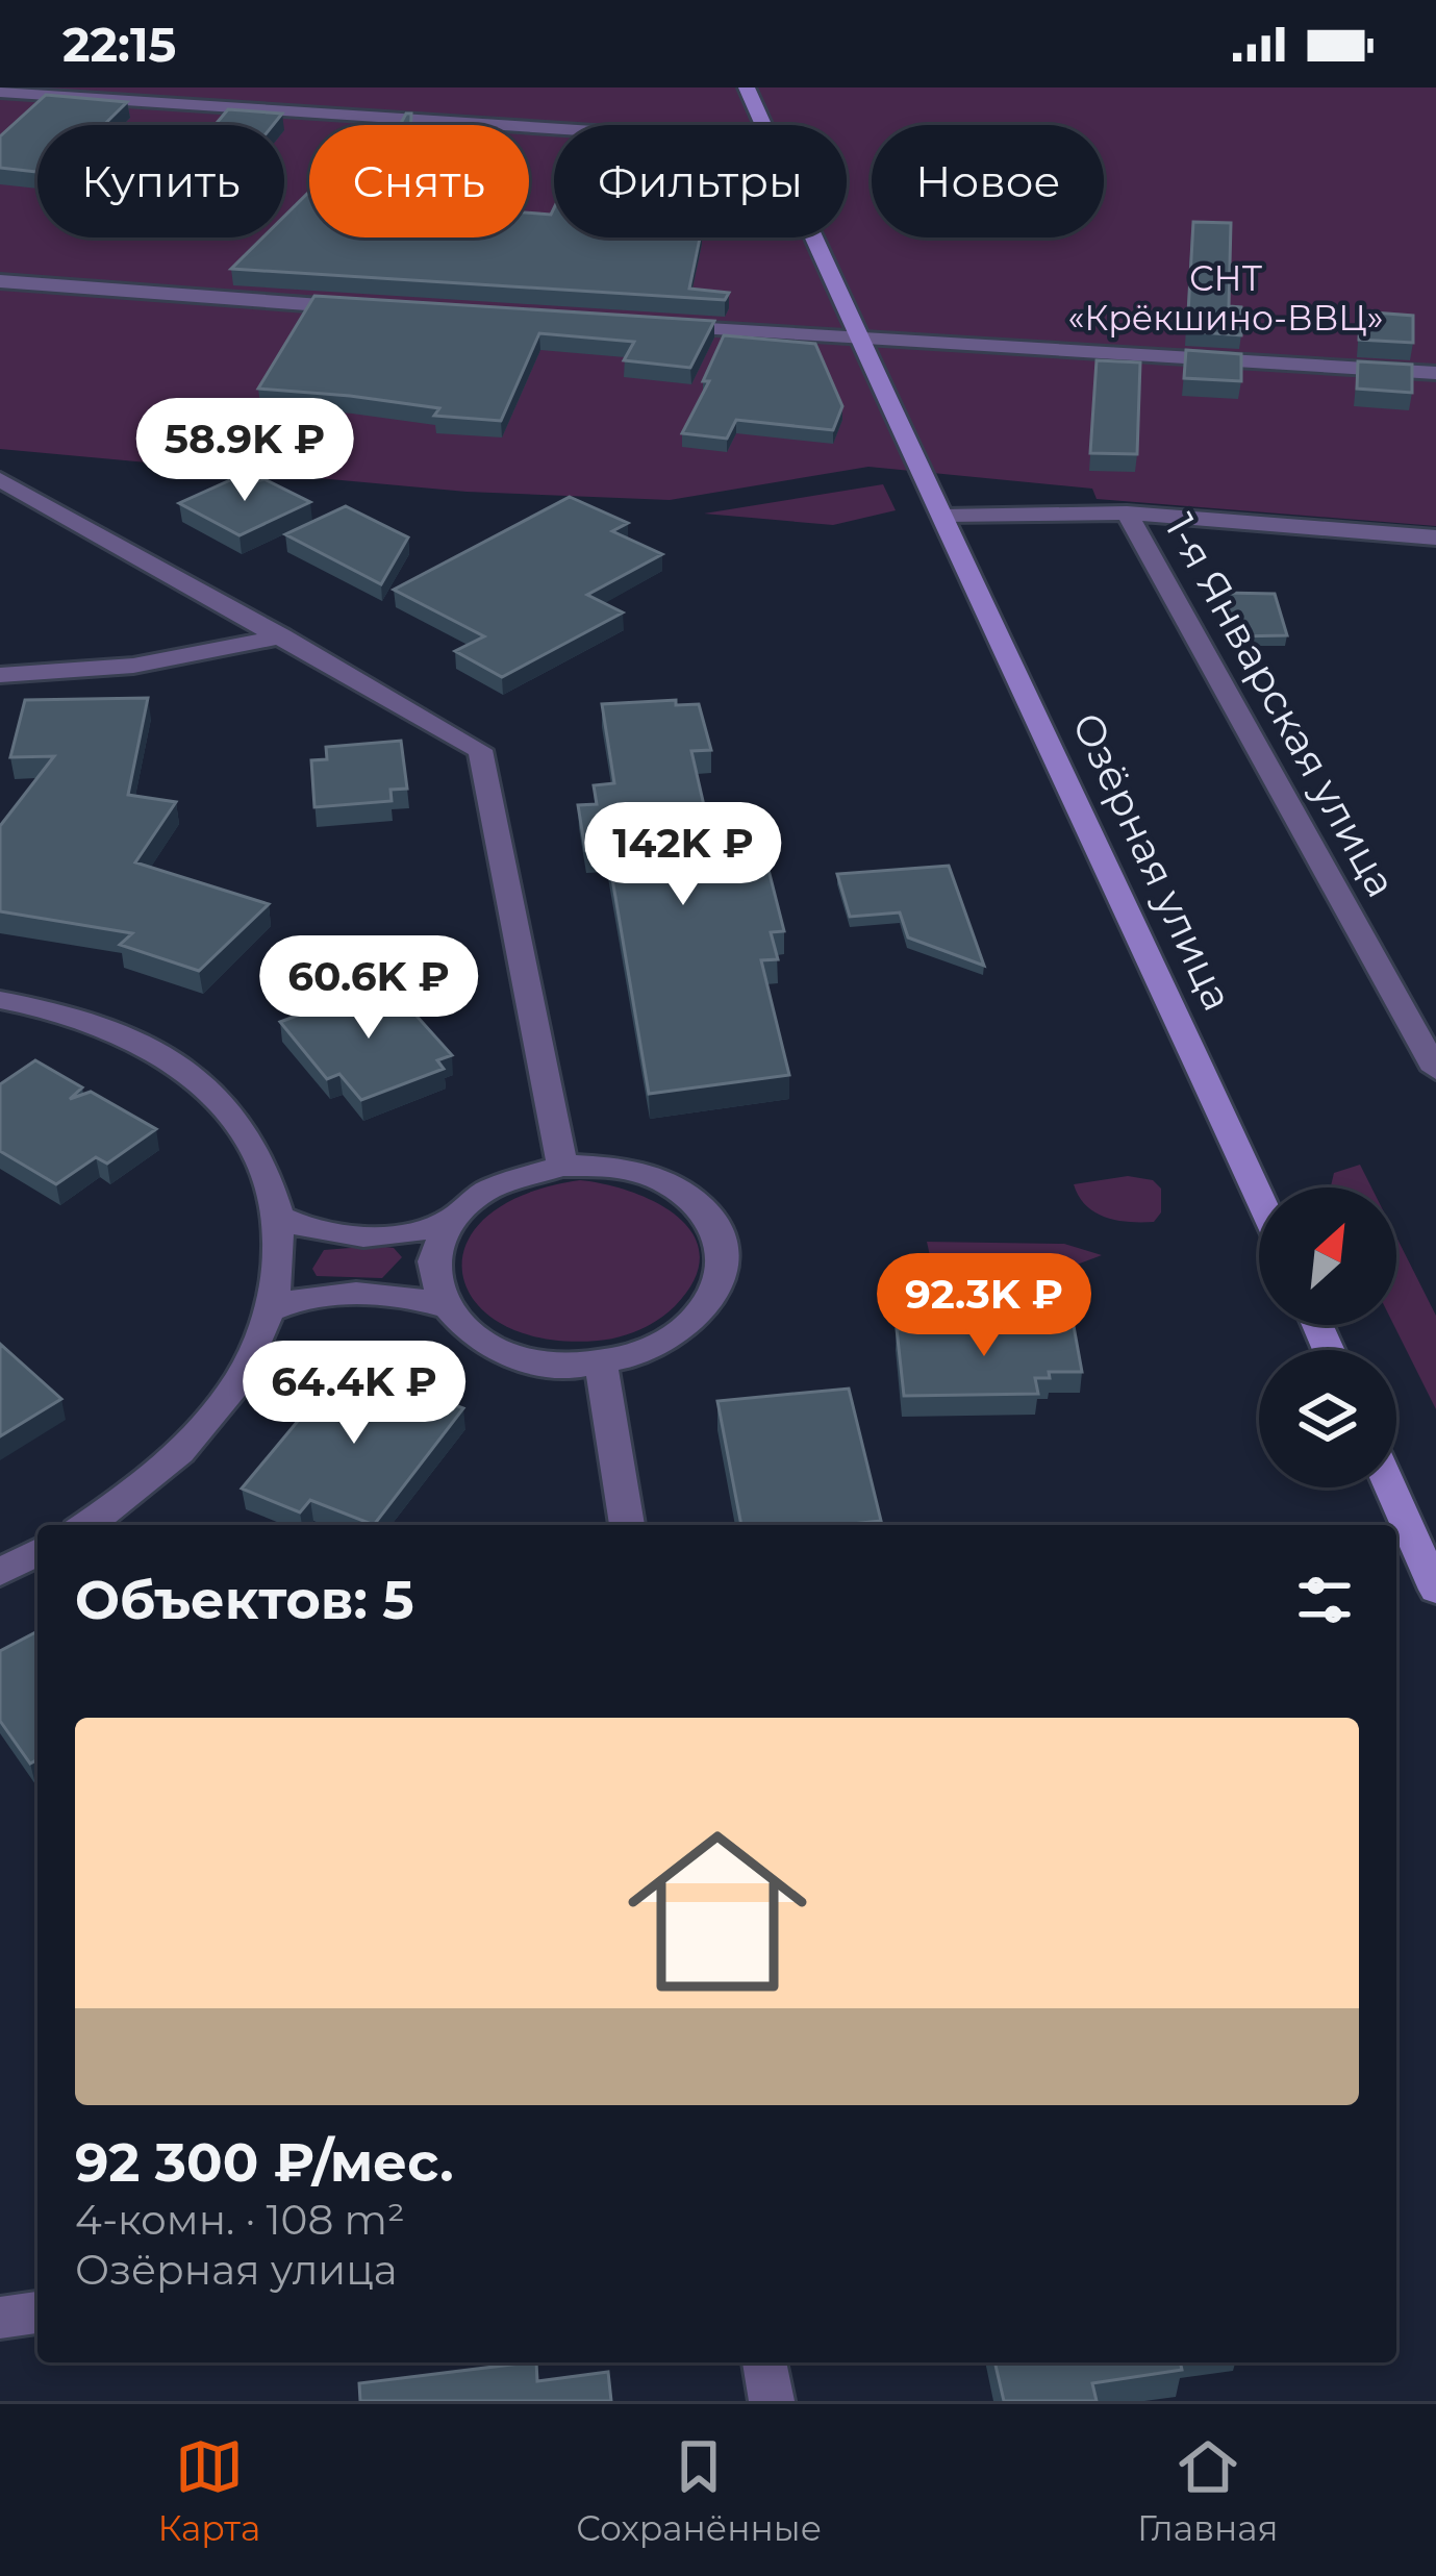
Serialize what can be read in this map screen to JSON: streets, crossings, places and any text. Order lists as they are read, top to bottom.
{
  "streets": {
    "main road": ["Озёрная улица"],
    "street": ["1-я Январская улица"]
  },
  "parks": ["СНТ «Крёкшино-ВВЦ»"],
  "north": "top right",
  "page": {
    "status": "22:15",
    "chip": [
      "Купить",
      "Снять",
      "Фильтры",
      "Новое"
    ],
    "price": [
      "58.9K ₽",
      "142K ₽",
      "60.6K ₽",
      "92.3K ₽",
      "64.4K ₽"
    ],
    "heading": "Объектов: 5",
    "list": [
      {
        "name": "92 300 ₽/мес.",
        "note": "4-комн. · 108 m² · Озёрная улица"
      }
    ],
    "tabs": ["Карта", "Сохранённые", "Главная"]
  }
}
